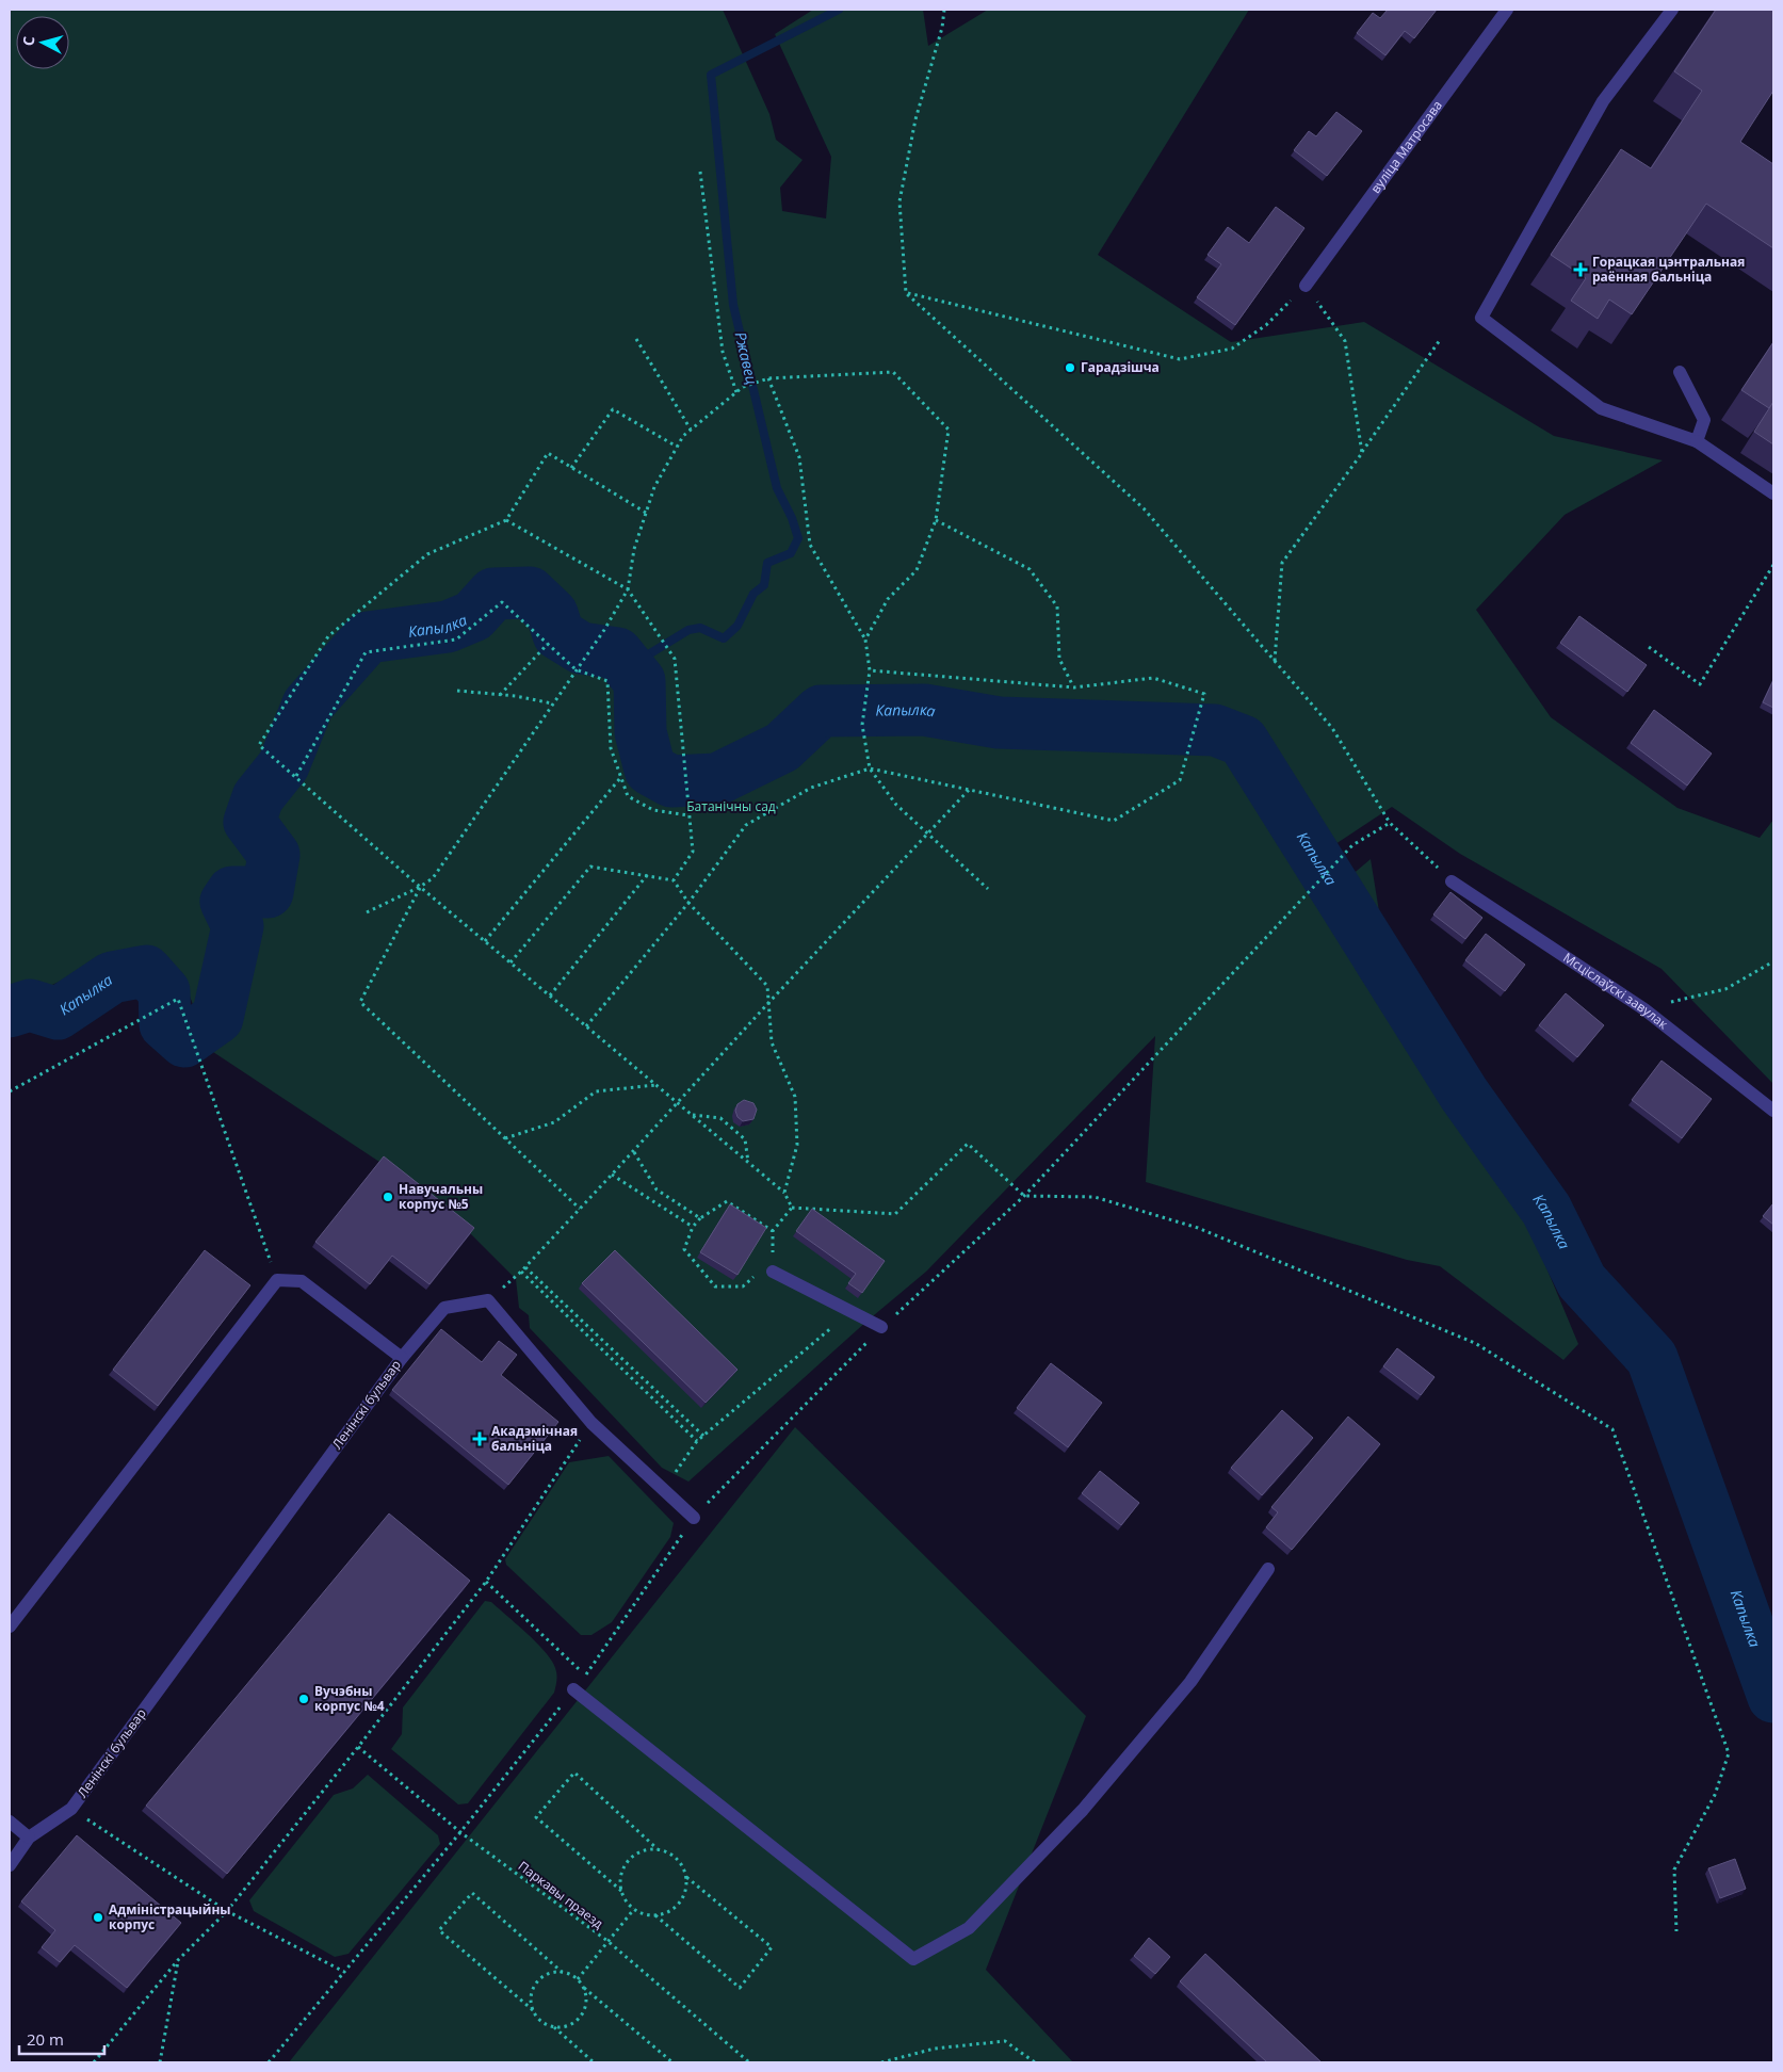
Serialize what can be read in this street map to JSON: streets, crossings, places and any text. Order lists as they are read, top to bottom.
{
  "streets": {
    "street": ["вуліца Матросава", "Мсціслаўскі завулак", "Ленінскі бульвар"],
    "path": ["Паркавы праезд"]
  },
  "water": ["Ржавец", "Капылка"],
  "parks": ["Батанічны сад"],
  "places": {
    "health": ["Горацкая цэнтральная раённая бальніца", "Акадэмічная бальніца"],
    "other": [
      "Гарадзішча",
      "Навучальны корпус №5",
      "Вучэбны корпус №4",
      "Адміністрацыйны корпус"
    ]
  },
  "scale_bar": "20 m",
  "north": "left"
}
